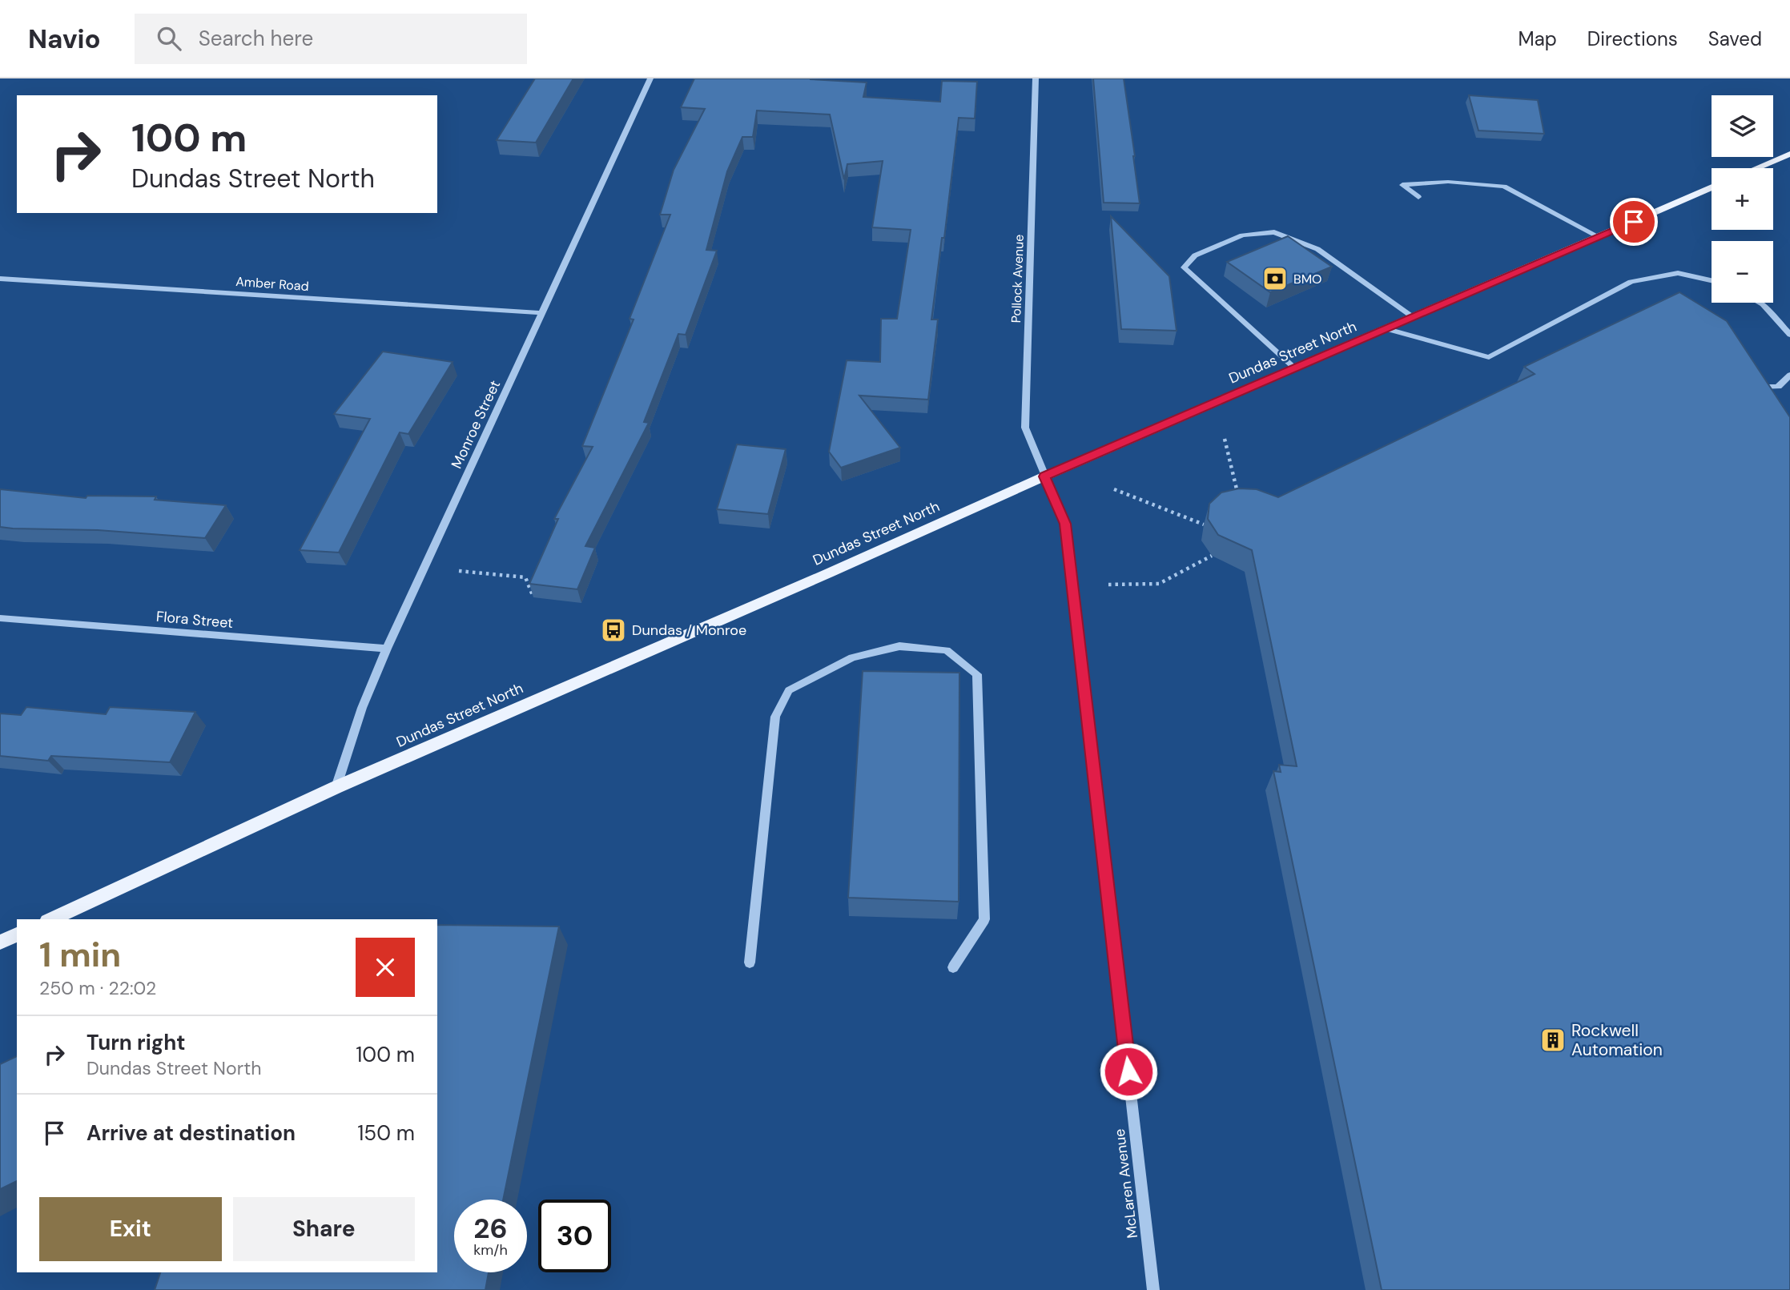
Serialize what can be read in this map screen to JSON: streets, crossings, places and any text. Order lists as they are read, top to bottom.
{
  "streets": {
    "main road": ["Dundas Street North"],
    "street": [
      "Pollock Avenue",
      "Amber Road",
      "Monroe Street",
      "Flora Street",
      "McLaren Avenue"
    ]
  },
  "crossings": [
    ["Pollock Avenue", "Dundas Street North"],
    ["Pollock Avenue", "McLaren Avenue"],
    ["Amber Road", "Monroe Street"],
    ["Dundas Street North", "Monroe Street"],
    ["Dundas Street North", "McLaren Avenue"],
    ["Monroe Street", "Flora Street"]
  ],
  "places": {
    "bank": ["BMO"],
    "bus stop": ["Dundas / Monroe"],
    "building": ["Rockwell Automation"]
  },
  "page": {
    "header": "Navio",
    "search": "Search here",
    "nav": ["Map", "Directions", "Saved"],
    "map_buttons": ["+", "−"],
    "turn": ["100 m", "Dundas Street North"],
    "heading": ["1 min", "250 m · 22:02"],
    "list": [
      {
        "name": "Turn right",
        "note": "Dundas Street North",
        "value": "100 m"
      },
      {
        "name": "Arrive at destination",
        "value": "150 m"
      }
    ],
    "buttons": ["Exit", "Share"],
    "speed": "26 km/h",
    "limit": "30"
  }
}
